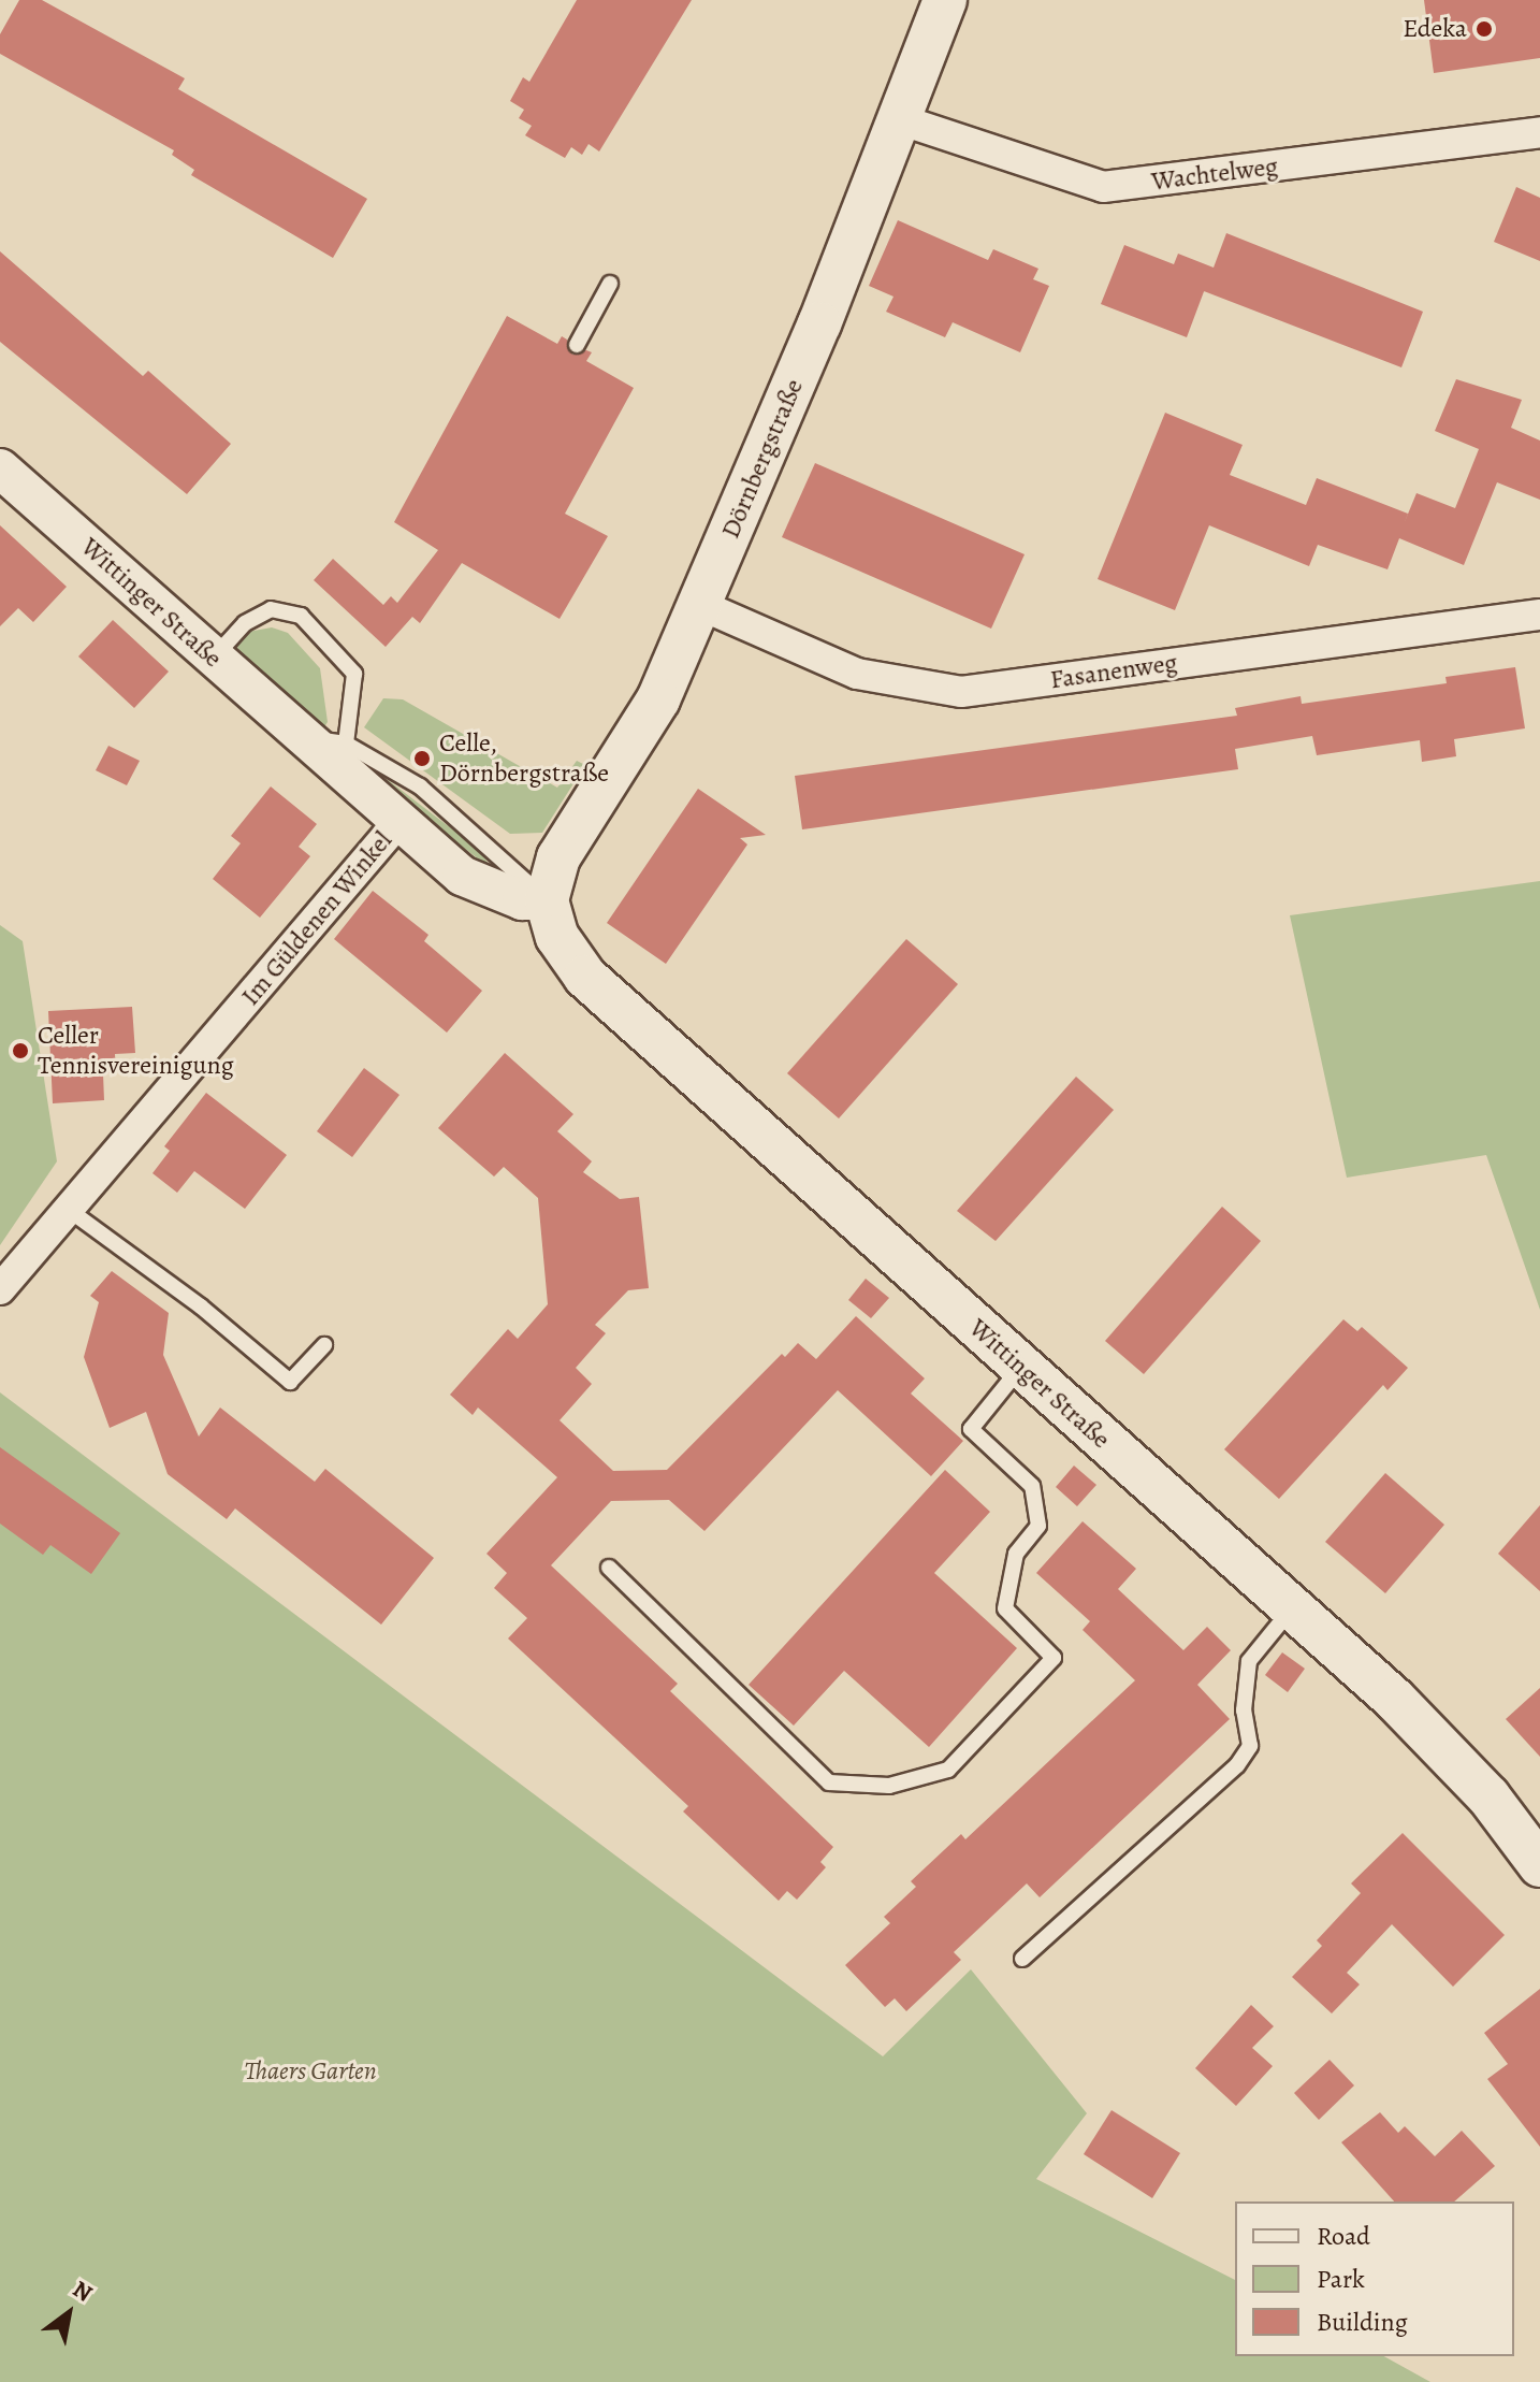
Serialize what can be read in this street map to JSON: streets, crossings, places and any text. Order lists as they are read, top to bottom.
{
  "streets": {
    "main road": ["Dörnbergstraße", "Wittinger Straße"],
    "street": ["Wachtelweg", "Fasanenweg", "Im Güldenen Winkel"]
  },
  "crossings": [
    ["Wachtelweg", "Dörnbergstraße"],
    ["Dörnbergstraße", "Wittinger Straße"],
    ["Dörnbergstraße", "Fasanenweg"],
    ["Wittinger Straße", "Im Güldenen Winkel"]
  ],
  "parks": ["Thaers Garten"],
  "places": ["Edeka", "Celle, Dörnbergstraße", "Celler Tennisvereinigung"],
  "legend": ["Road", "Park", "Building"],
  "north": "top right"
}
